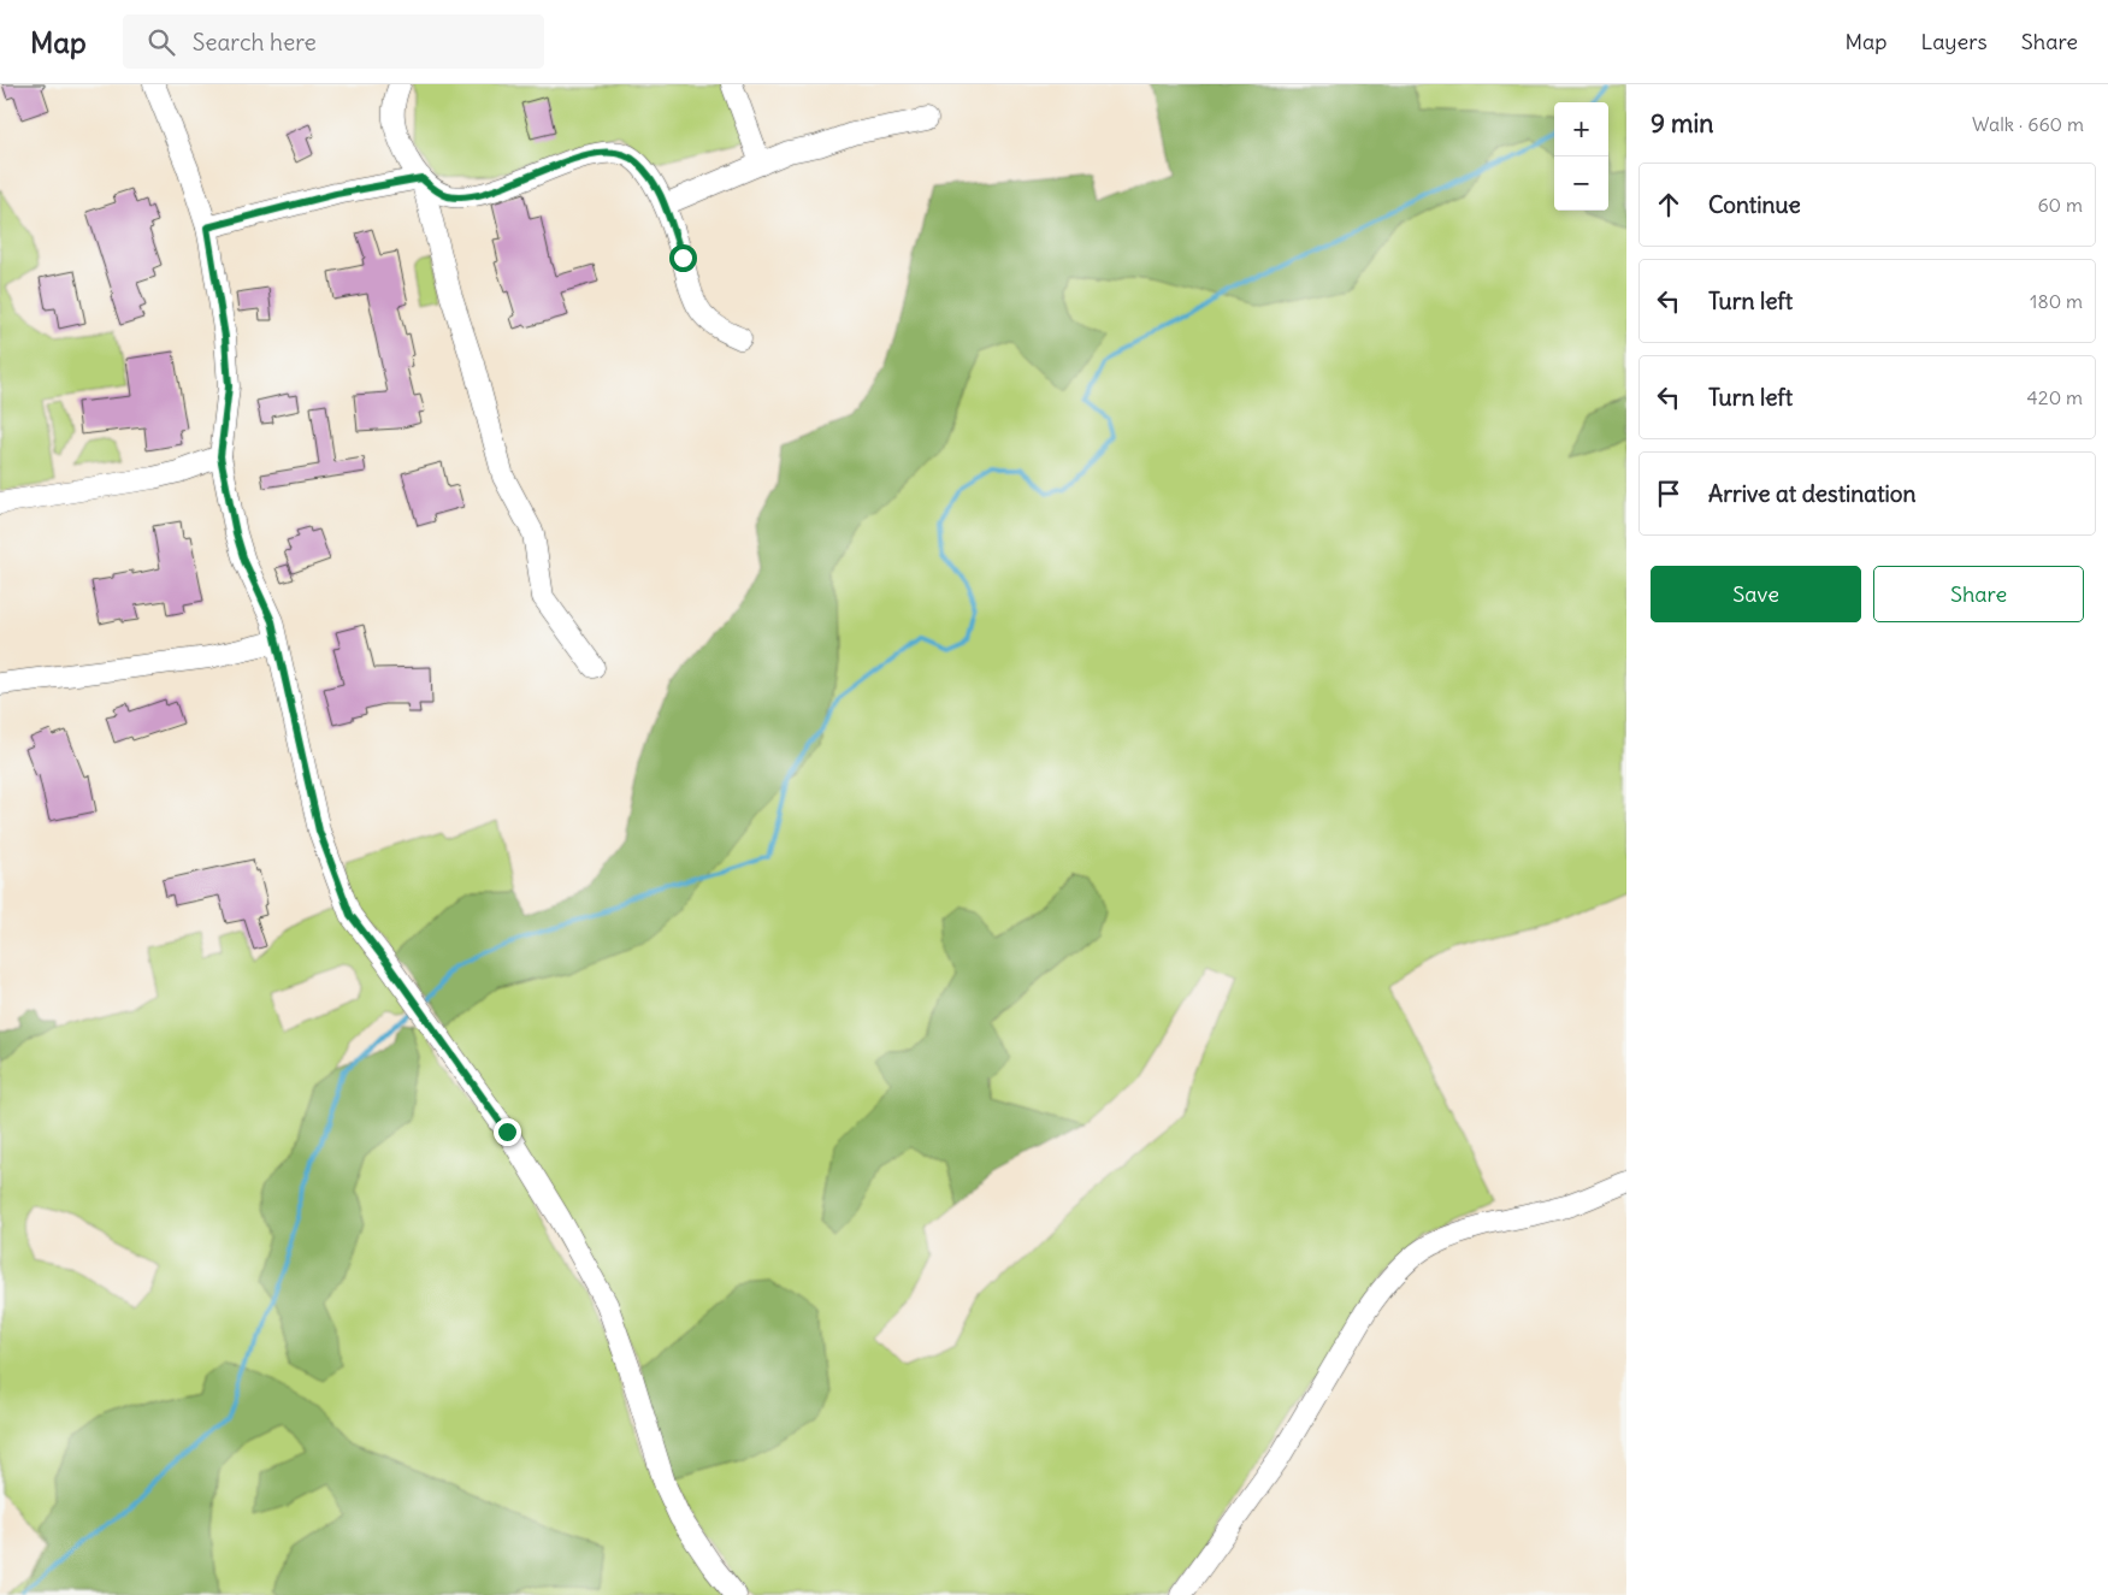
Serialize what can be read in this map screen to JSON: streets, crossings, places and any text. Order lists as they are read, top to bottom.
{
  "page": {
    "header": "Map",
    "search": "Search here",
    "nav": ["Map", "Layers", "Share"],
    "heading": ["9 min", "Walk · 660 m"],
    "map_buttons": ["+", "−"],
    "list": [
      ["Continue", "60 m"],
      ["Turn left", "180 m"],
      ["Turn left", "420 m"],
      "Arrive at destination"
    ],
    "buttons": ["Save", "Share"]
  }
}
